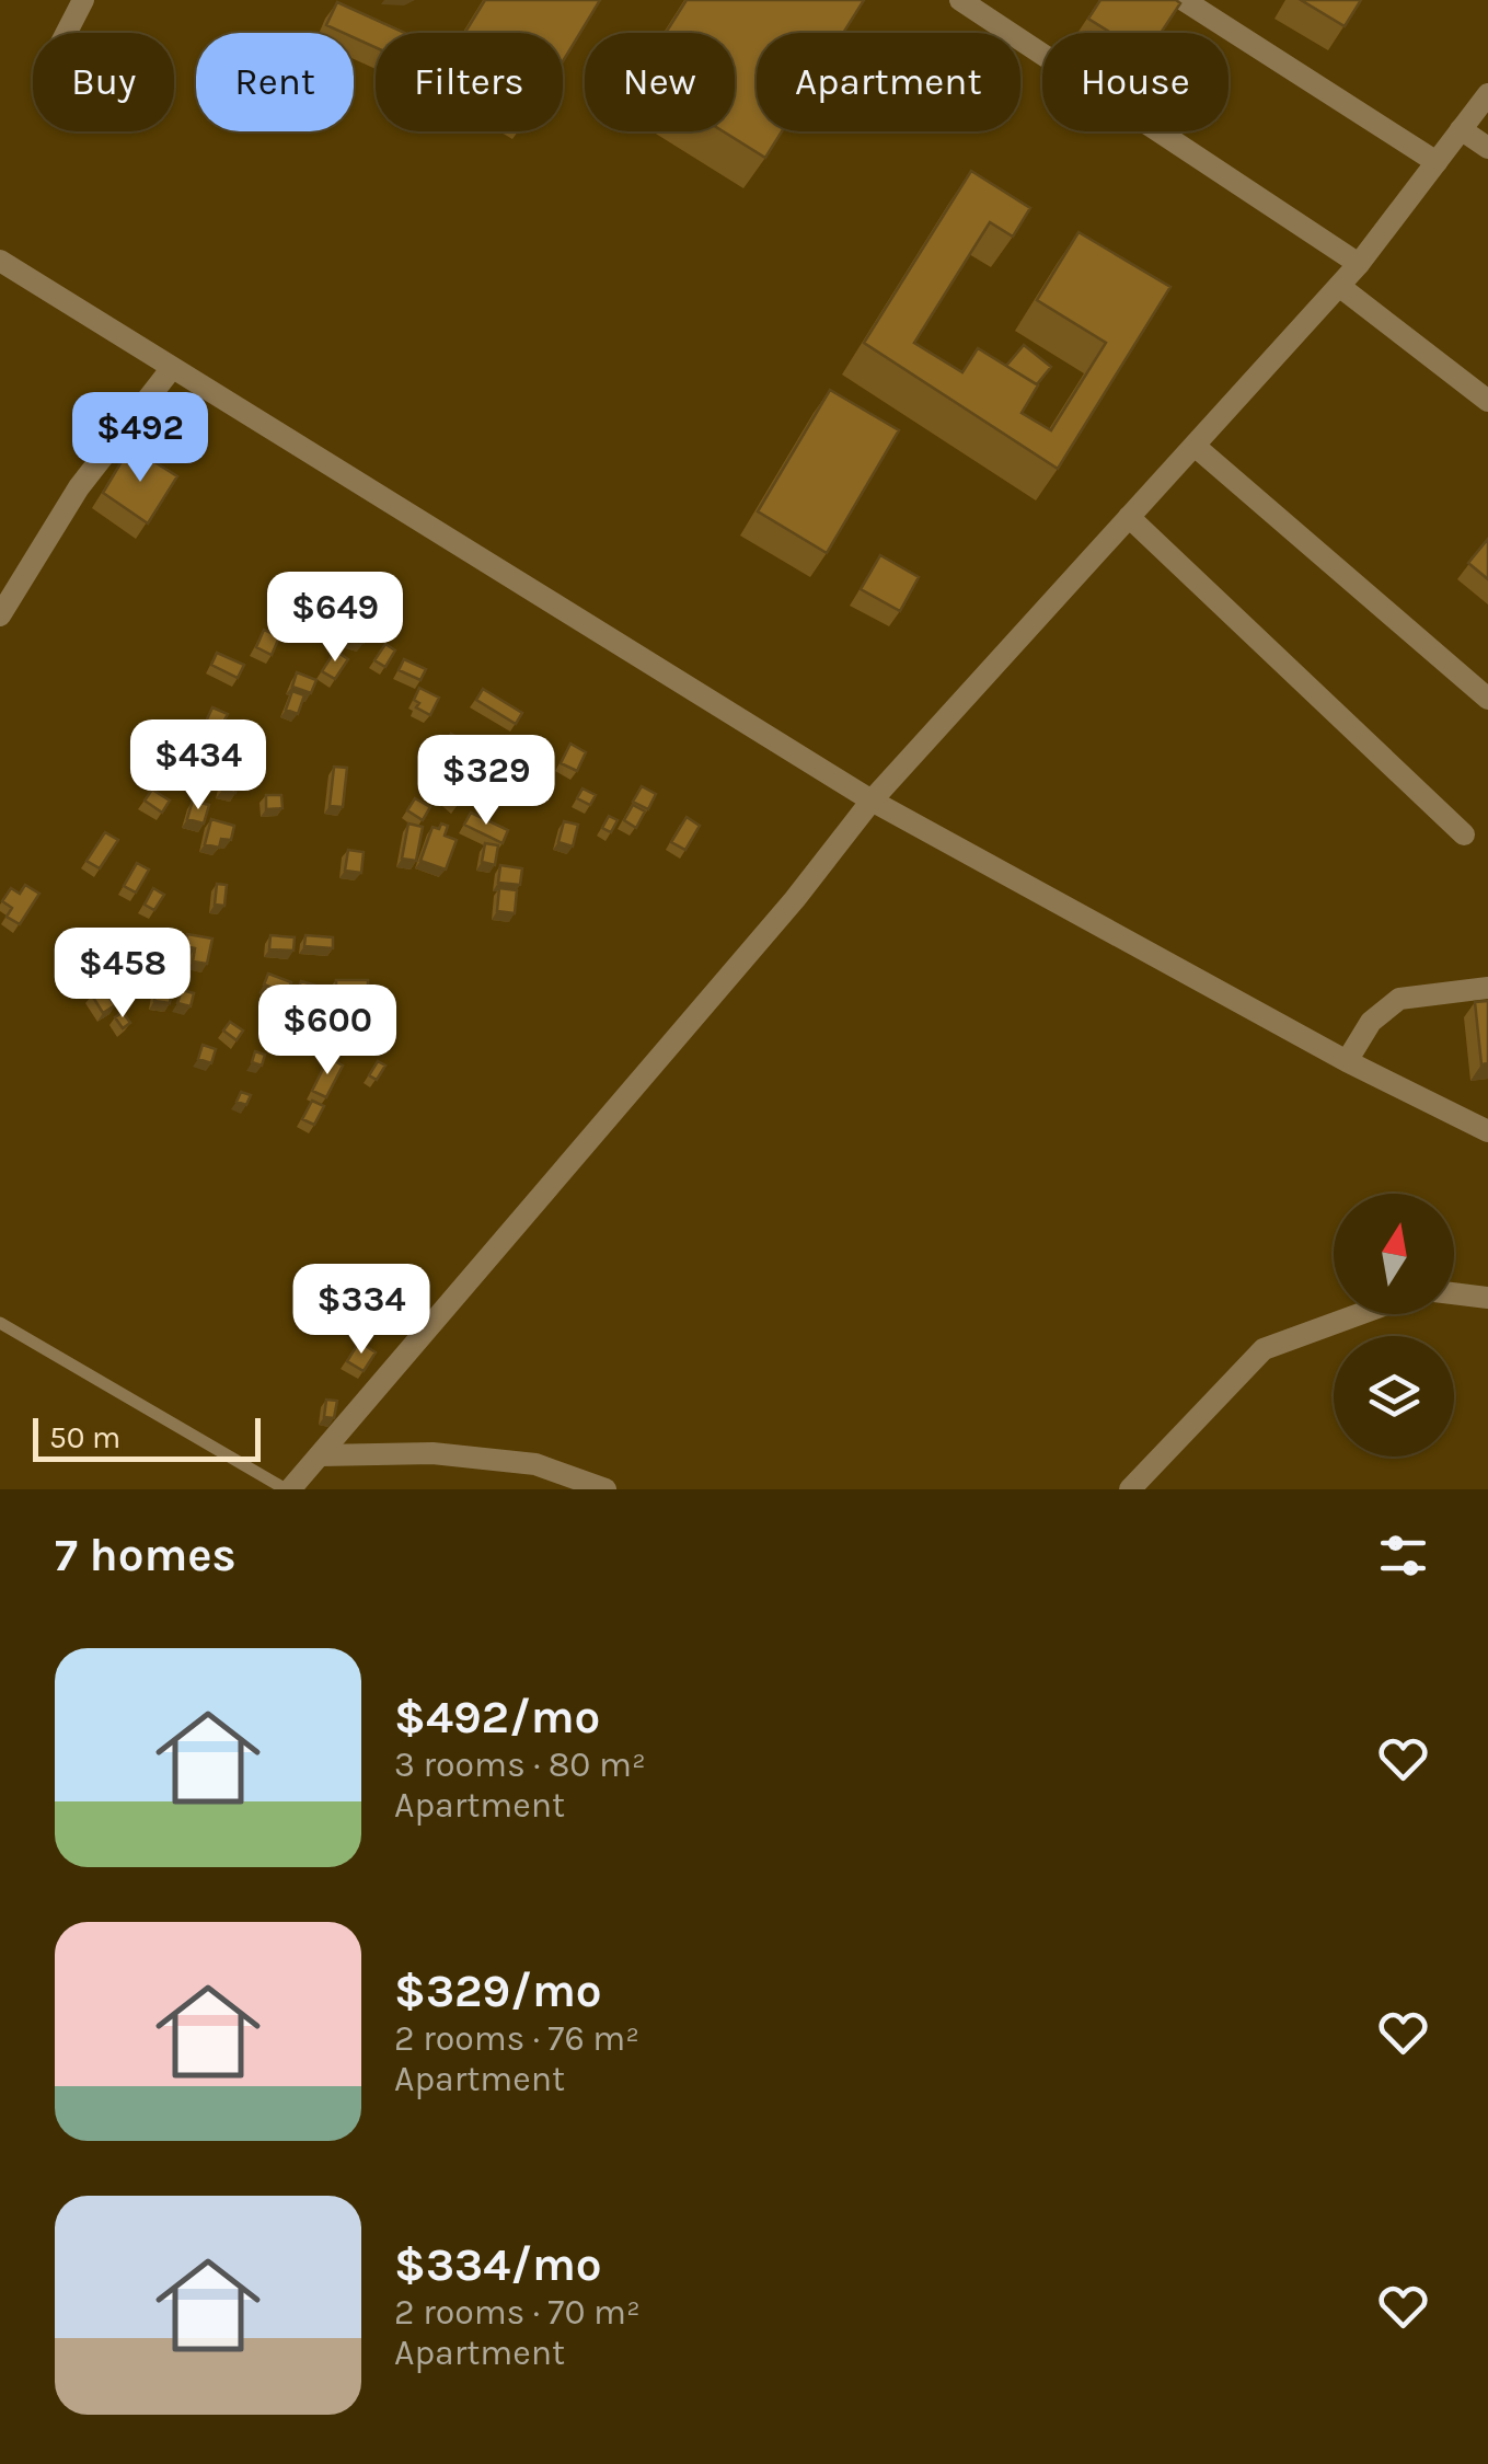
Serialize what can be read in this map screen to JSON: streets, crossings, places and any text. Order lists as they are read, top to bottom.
{
  "scale_bar": "50 m",
  "north": "top",
  "page": {
    "chip": [
      "Buy",
      "Rent",
      "Filters",
      "New",
      "Apartment",
      "House"
    ],
    "price": [
      "$492",
      "$649",
      "$434",
      "$329",
      "$458",
      "$600",
      "$334"
    ],
    "scale": "50 m",
    "heading": "7 homes",
    "list": [
      {
        "name": "$492/mo",
        "note": "3 rooms · 80 m² · Apartment"
      },
      {
        "name": "$329/mo",
        "note": "2 rooms · 76 m² · Apartment"
      },
      {
        "name": "$334/mo",
        "note": "2 rooms · 70 m² · Apartment"
      }
    ]
  }
}
